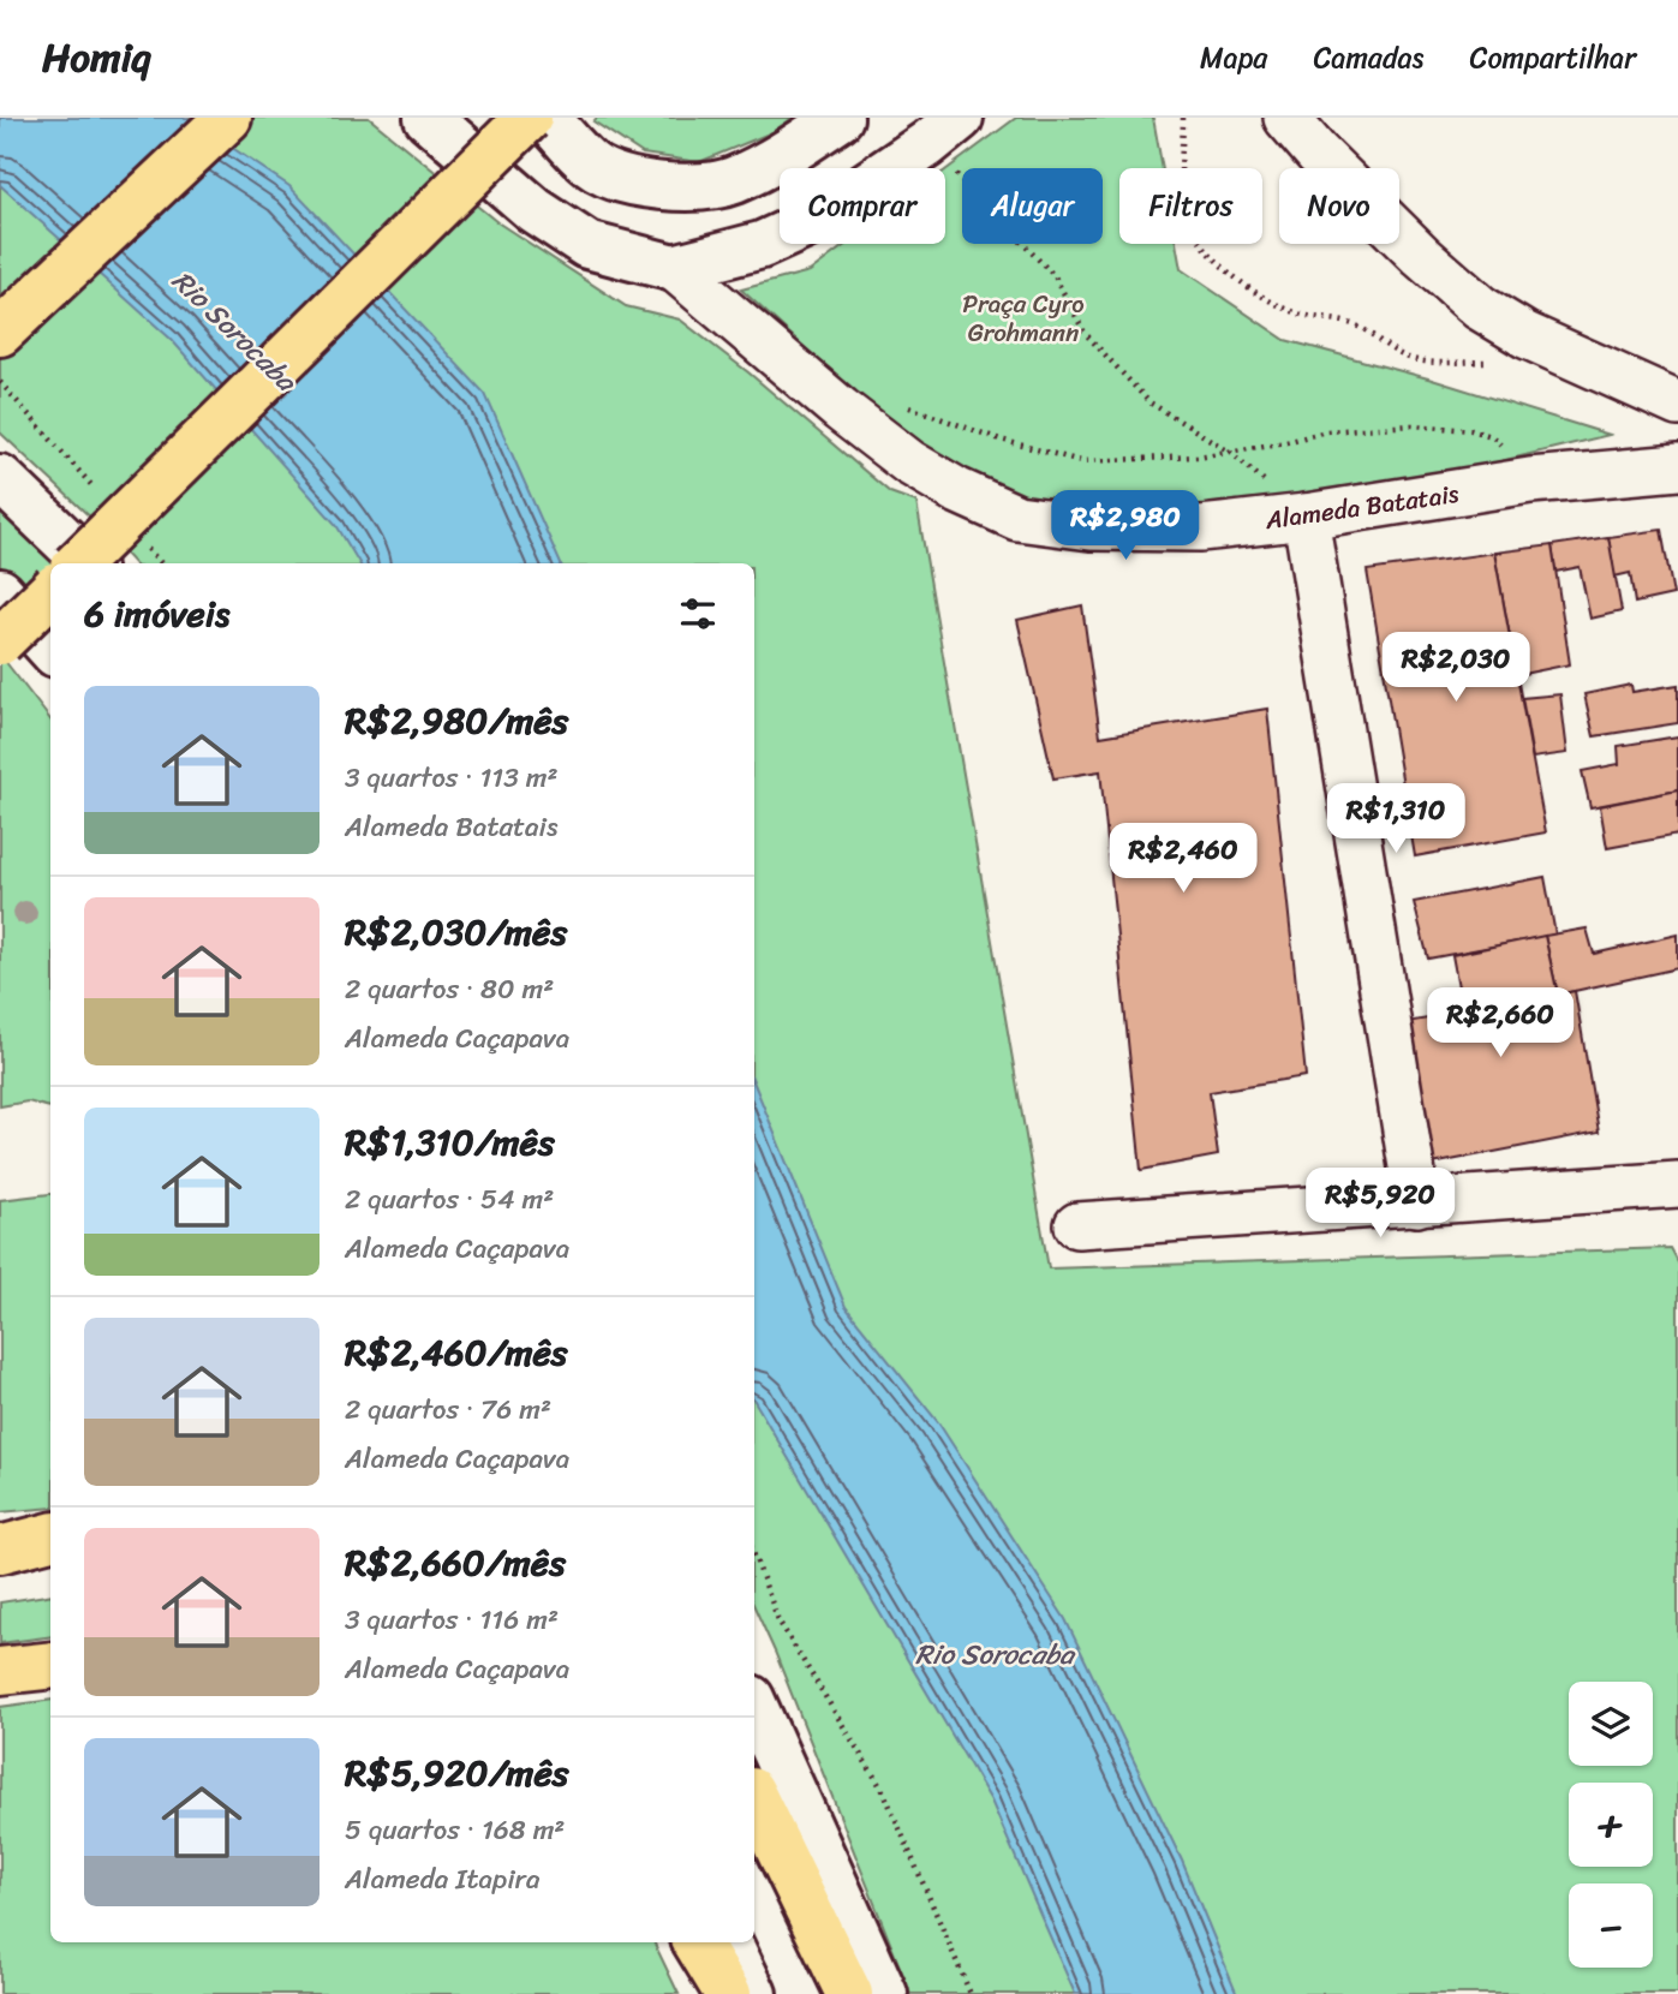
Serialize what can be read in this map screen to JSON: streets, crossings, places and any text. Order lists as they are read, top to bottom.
{
  "streets": {
    "street": ["Alameda Batatais"]
  },
  "water": ["Rio Sorocaba"],
  "parks": ["Praça Cyro Grohmann"],
  "page": {
    "header": "Homiq",
    "nav": ["Mapa", "Camadas", "Compartilhar"],
    "chip": [
      "Comprar",
      "Alugar",
      "Filtros",
      "Novo"
    ],
    "price": [
      "R$2,980",
      "R$2,030",
      "R$1,310",
      "R$2,460",
      "R$2,660",
      "R$5,920"
    ],
    "heading": "6 imóveis",
    "list": [
      {
        "name": "R$2,980/mês",
        "note": "3 quartos · 113 m² · Alameda Batatais"
      },
      {
        "name": "R$2,030/mês",
        "note": "2 quartos · 80 m² · Alameda Caçapava"
      },
      {
        "name": "R$1,310/mês",
        "note": "2 quartos · 54 m² · Alameda Caçapava"
      },
      {
        "name": "R$2,460/mês",
        "note": "2 quartos · 76 m² · Alameda Caçapava"
      },
      {
        "name": "R$2,660/mês",
        "note": "3 quartos · 116 m² · Alameda Caçapava"
      },
      {
        "name": "R$5,920/mês",
        "note": "5 quartos · 168 m² · Alameda Itapira"
      }
    ],
    "map_buttons": ["+", "−"]
  }
}
